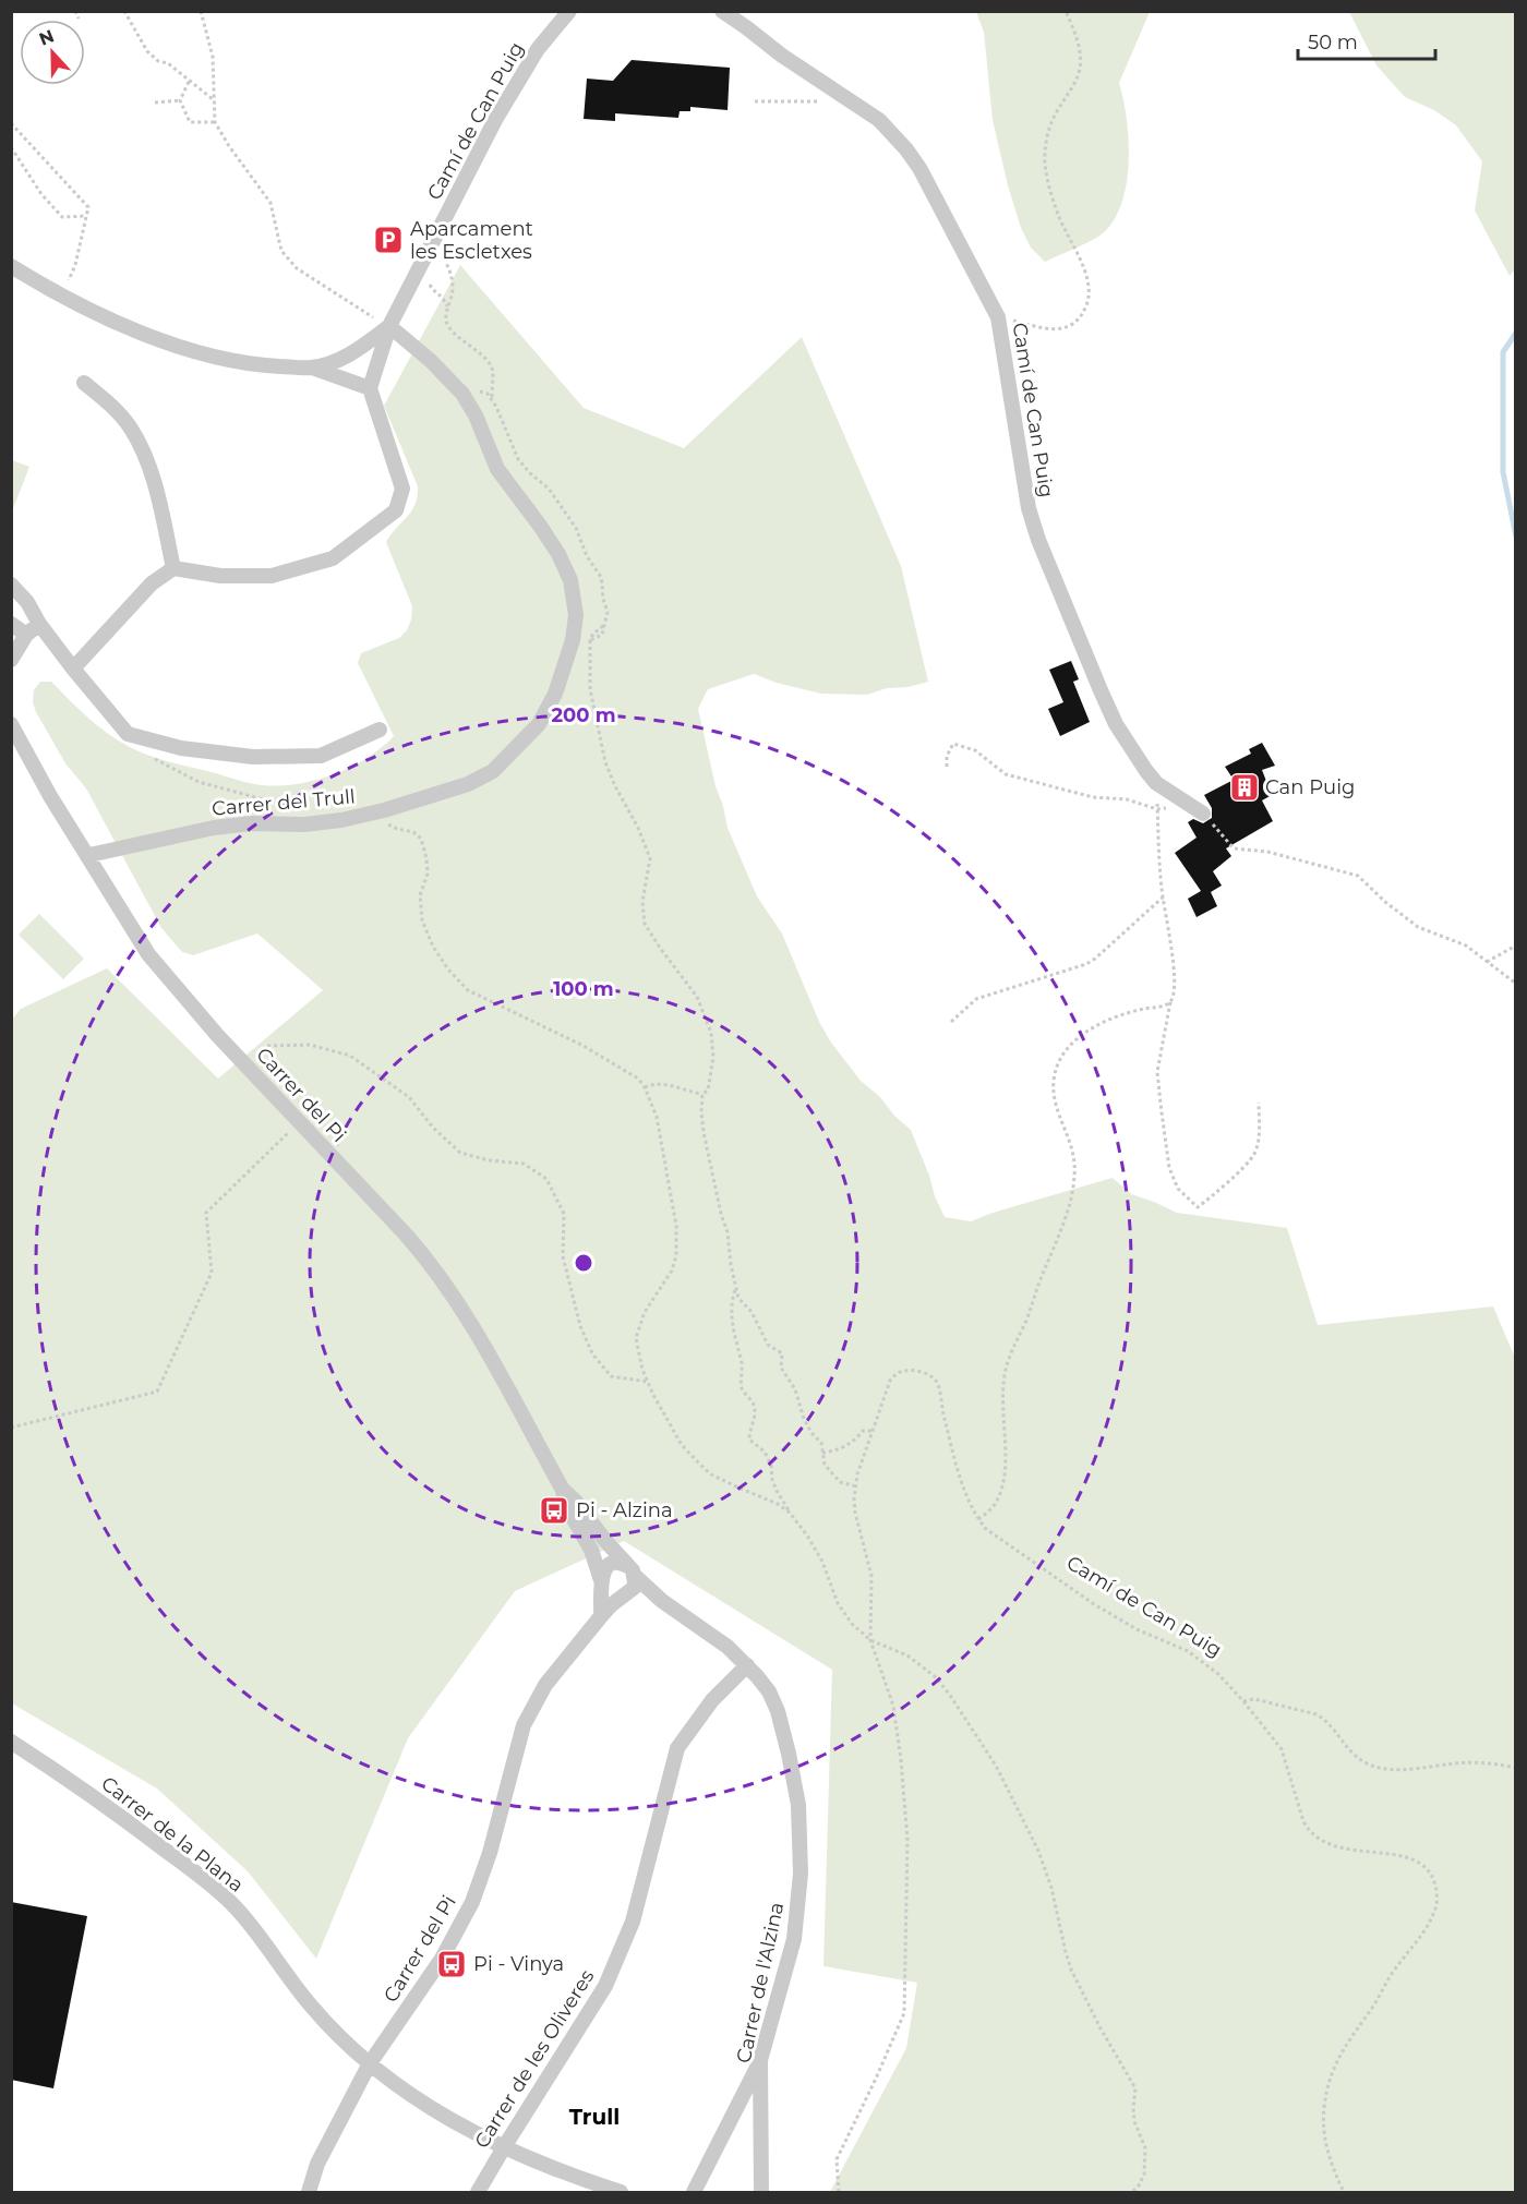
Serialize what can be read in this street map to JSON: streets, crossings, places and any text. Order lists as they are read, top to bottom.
{
  "streets": {
    "street": [
      "Camí de Can Puig",
      "Carrer del Trull",
      "Carrer del Pi",
      "Carrer de la Plana",
      "Carrer de l'Alzina",
      "Carrer de les Oliveres"
    ]
  },
  "crossings": [
    ["Camí de Can Puig", "Carrer del Trull"],
    ["Carrer del Trull", "Carrer del Pi"],
    ["Carrer del Pi", "Carrer de la Plana"],
    ["Carrer del Pi", "Carrer de l'Alzina"],
    ["Carrer de la Plana", "Carrer de les Oliveres"],
    ["Carrer de l'Alzina", "Carrer de les Oliveres"]
  ],
  "districts": ["Trull"],
  "places": {
    "parking": ["Aparcament les Escletxes"],
    "building": ["Can Puig"],
    "bus stop": ["Pi - Alzina", "Pi - Vinya"]
  },
  "scale_bar": "50 m",
  "north": "top",
  "rings": ["200 m", "100 m"]
}
